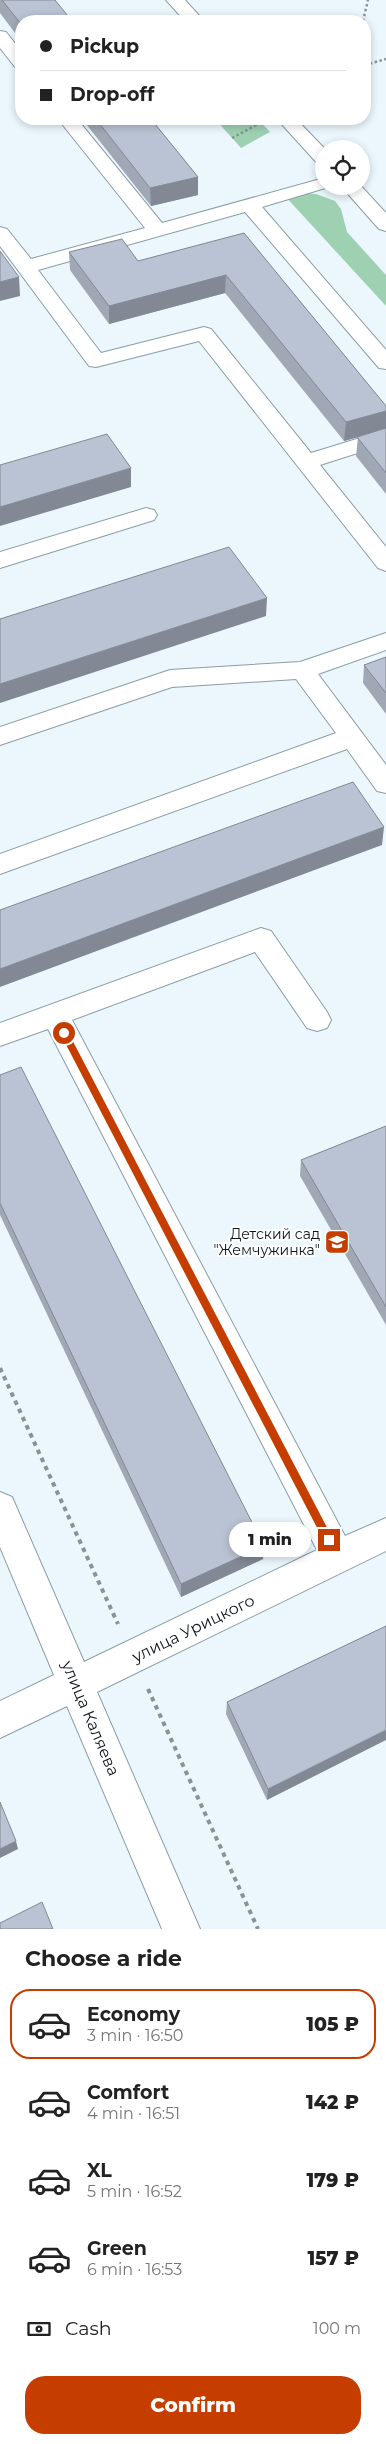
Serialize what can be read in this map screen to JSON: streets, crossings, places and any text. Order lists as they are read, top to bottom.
{
  "streets": {
    "street": ["улица Урицкого", "улица Каляева"]
  },
  "crossings": [
    ["улица Урицкого", "улица Каляева"]
  ],
  "places": {
    "school or university": ["Детский сад \"Жемчужинка\""]
  },
  "page": {
    "banner": ["Pickup", "Drop-off"],
    "bubble": "1 min",
    "heading": "Choose a ride",
    "list": [
      {
        "name": "Economy",
        "note": "3 min · 16:50",
        "value": "105 ₽"
      },
      {
        "name": "Comfort",
        "note": "4 min · 16:51",
        "value": "142 ₽"
      },
      {
        "name": "XL",
        "note": "5 min · 16:52",
        "value": "179 ₽"
      },
      {
        "name": "Green",
        "note": "6 min · 16:53",
        "value": "157 ₽"
      }
    ],
    "pay": ["Cash", "100 m"],
    "buttons": "Confirm"
  }
}
